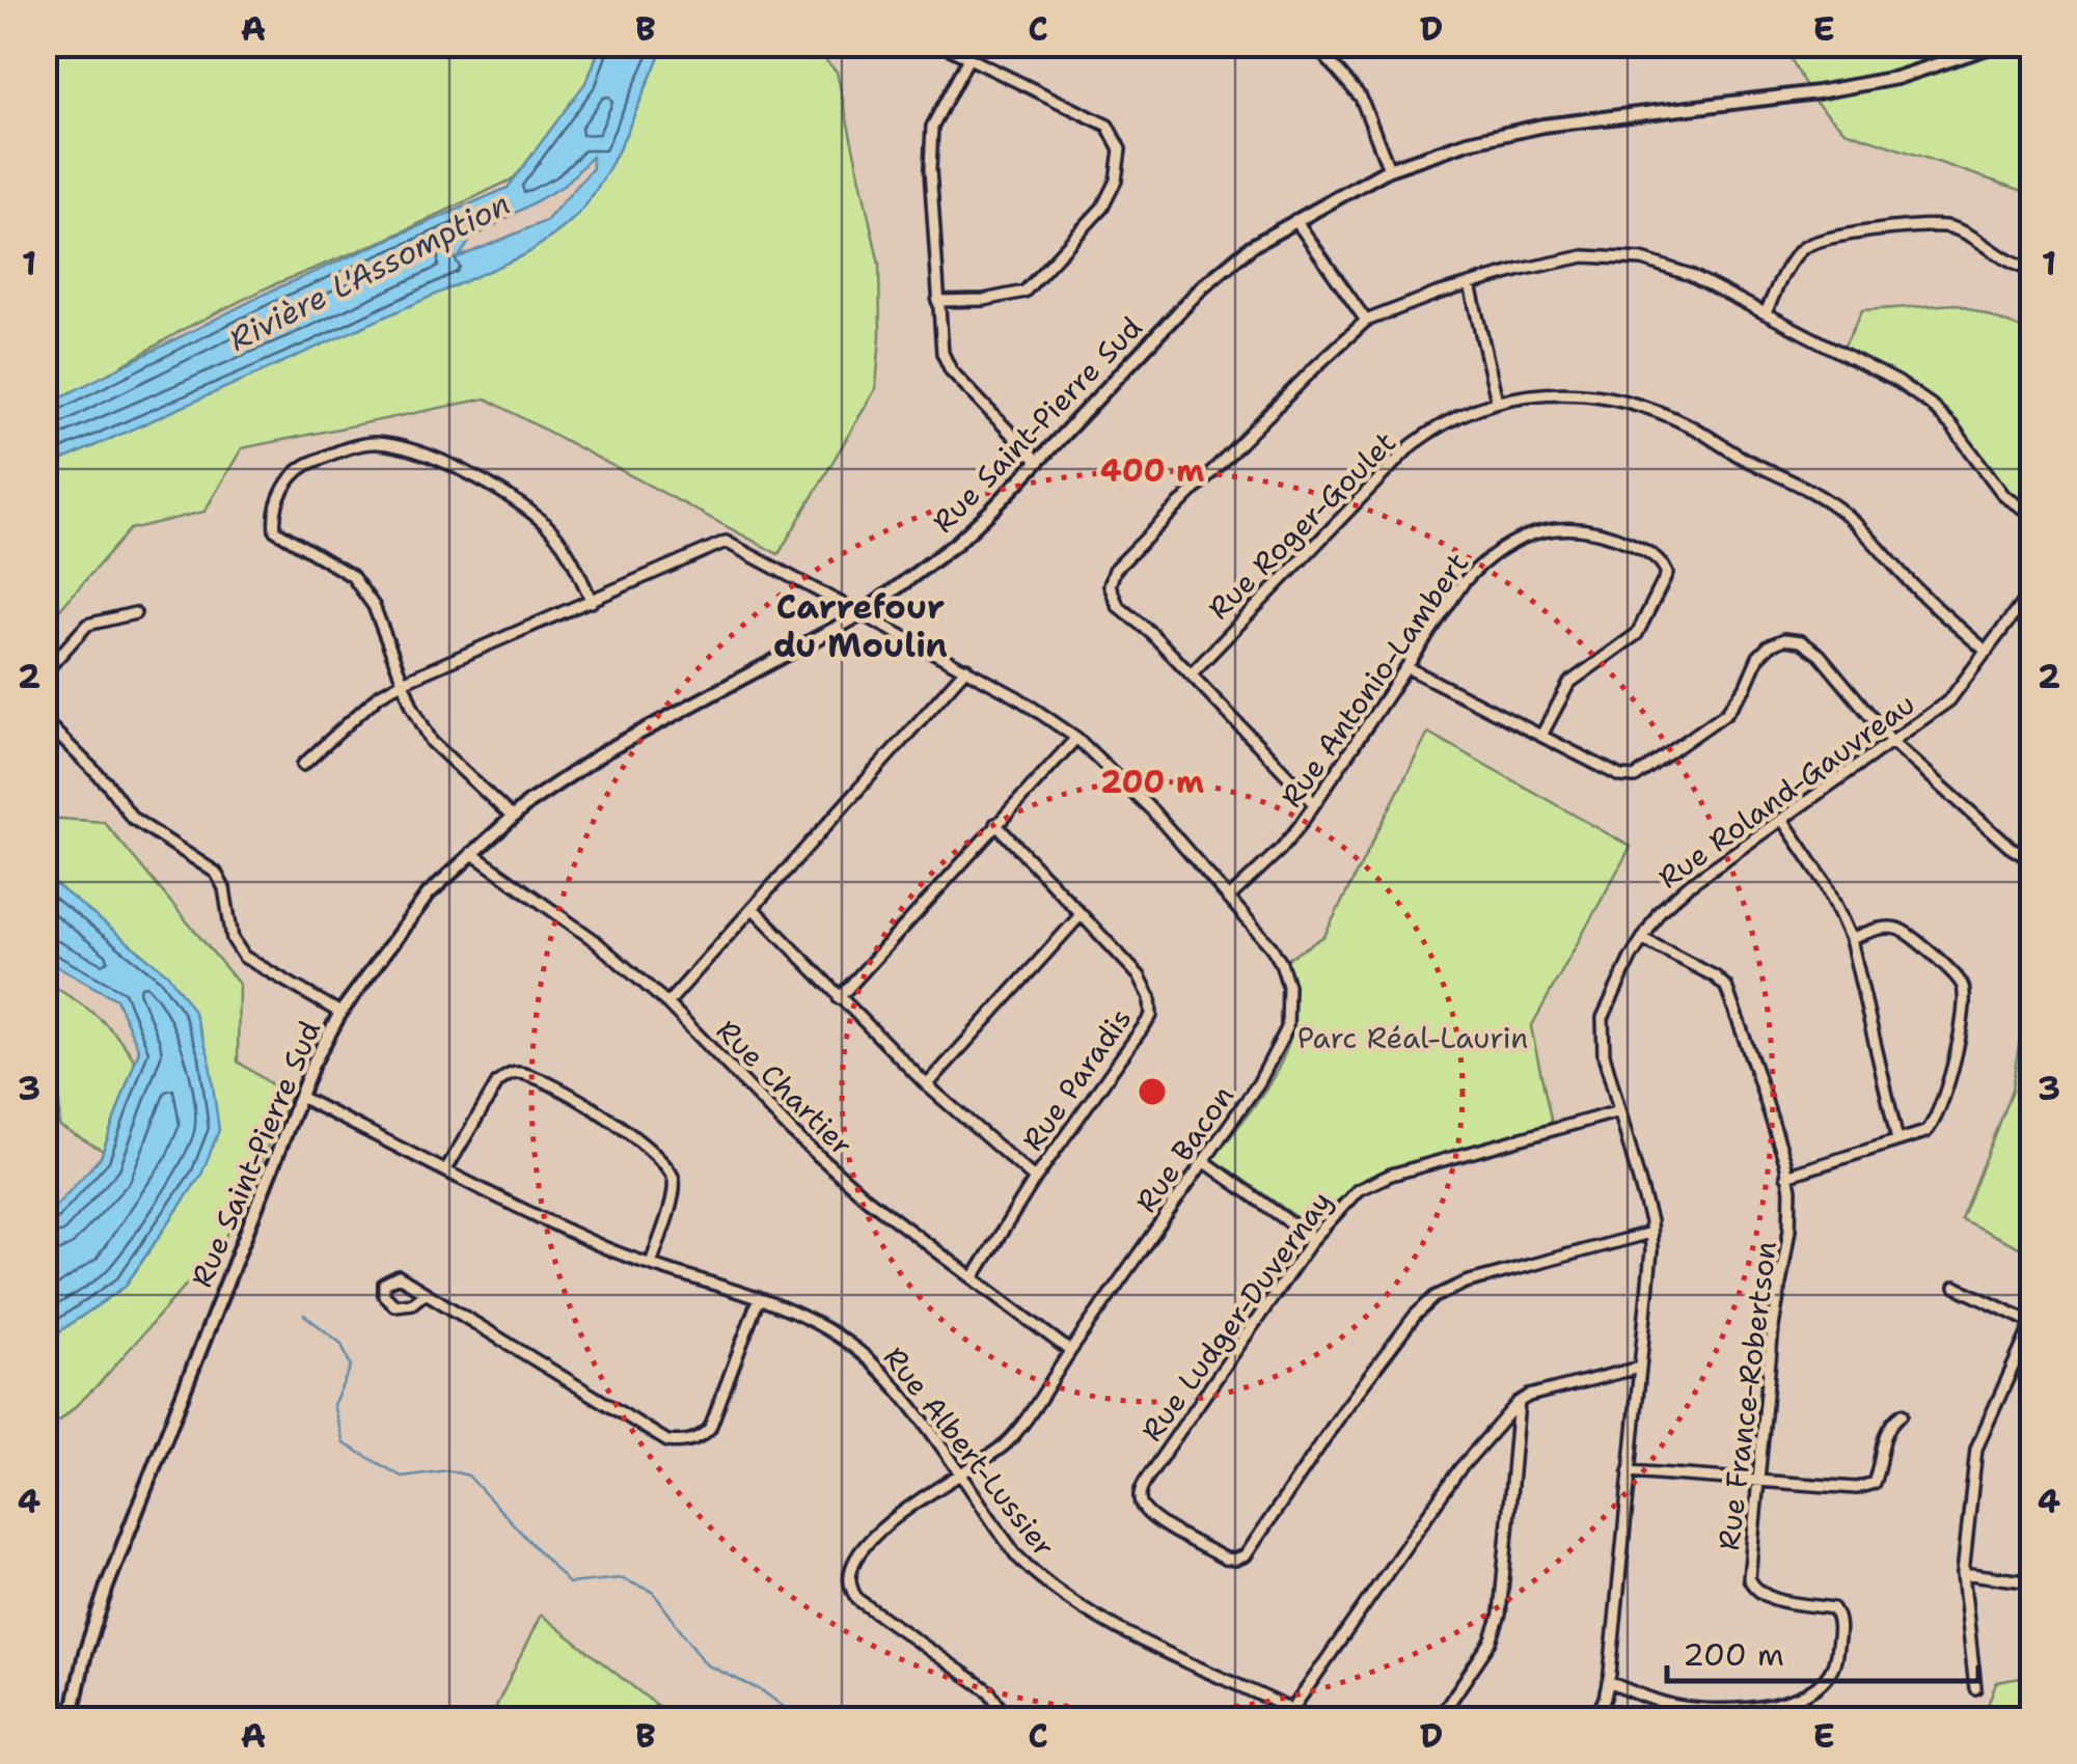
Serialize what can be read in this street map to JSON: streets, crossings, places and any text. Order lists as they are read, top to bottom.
{
  "streets": {
    "street": [
      "Rue Saint-Pierre Sud",
      "Rue Roger-Goulet",
      "Rue Antonio-Lambert",
      "Rue Roland-Gauvreau",
      "Rue Paradis",
      "Rue Chartier",
      "Rue Bacon",
      "Rue Ludger-Duvernay",
      "Rue France-Robertson",
      "Rue Albert-Lussier"
    ]
  },
  "crossings": [
    ["Rue Saint-Pierre Sud", "Rue Chartier"],
    ["Rue Saint-Pierre Sud", "Rue Bacon"],
    ["Rue Saint-Pierre Sud", "Rue Albert-Lussier"],
    ["Rue Roger-Goulet", "Rue Roland-Gauvreau"],
    ["Rue Antonio-Lambert", "Rue Bacon"],
    ["Rue Roland-Gauvreau", "Rue Ludger-Duvernay"],
    ["Rue Roland-Gauvreau", "Rue France-Robertson"],
    ["Rue Paradis", "Rue Chartier"],
    ["Rue Chartier", "Rue Bacon"],
    ["Rue Bacon", "Rue Albert-Lussier"]
  ],
  "districts": ["Carrefour du Moulin"],
  "water": ["Rivière L'Assomption"],
  "parks": ["Parc Réal-Laurin"],
  "scale_bar": "200 m",
  "grid": {
    "columns": [
      "A",
      "B",
      "C",
      "D",
      "E"
    ],
    "rows": [
      "1",
      "2",
      "3",
      "4"
    ]
  },
  "rings": ["400 m", "200 m"]
}
